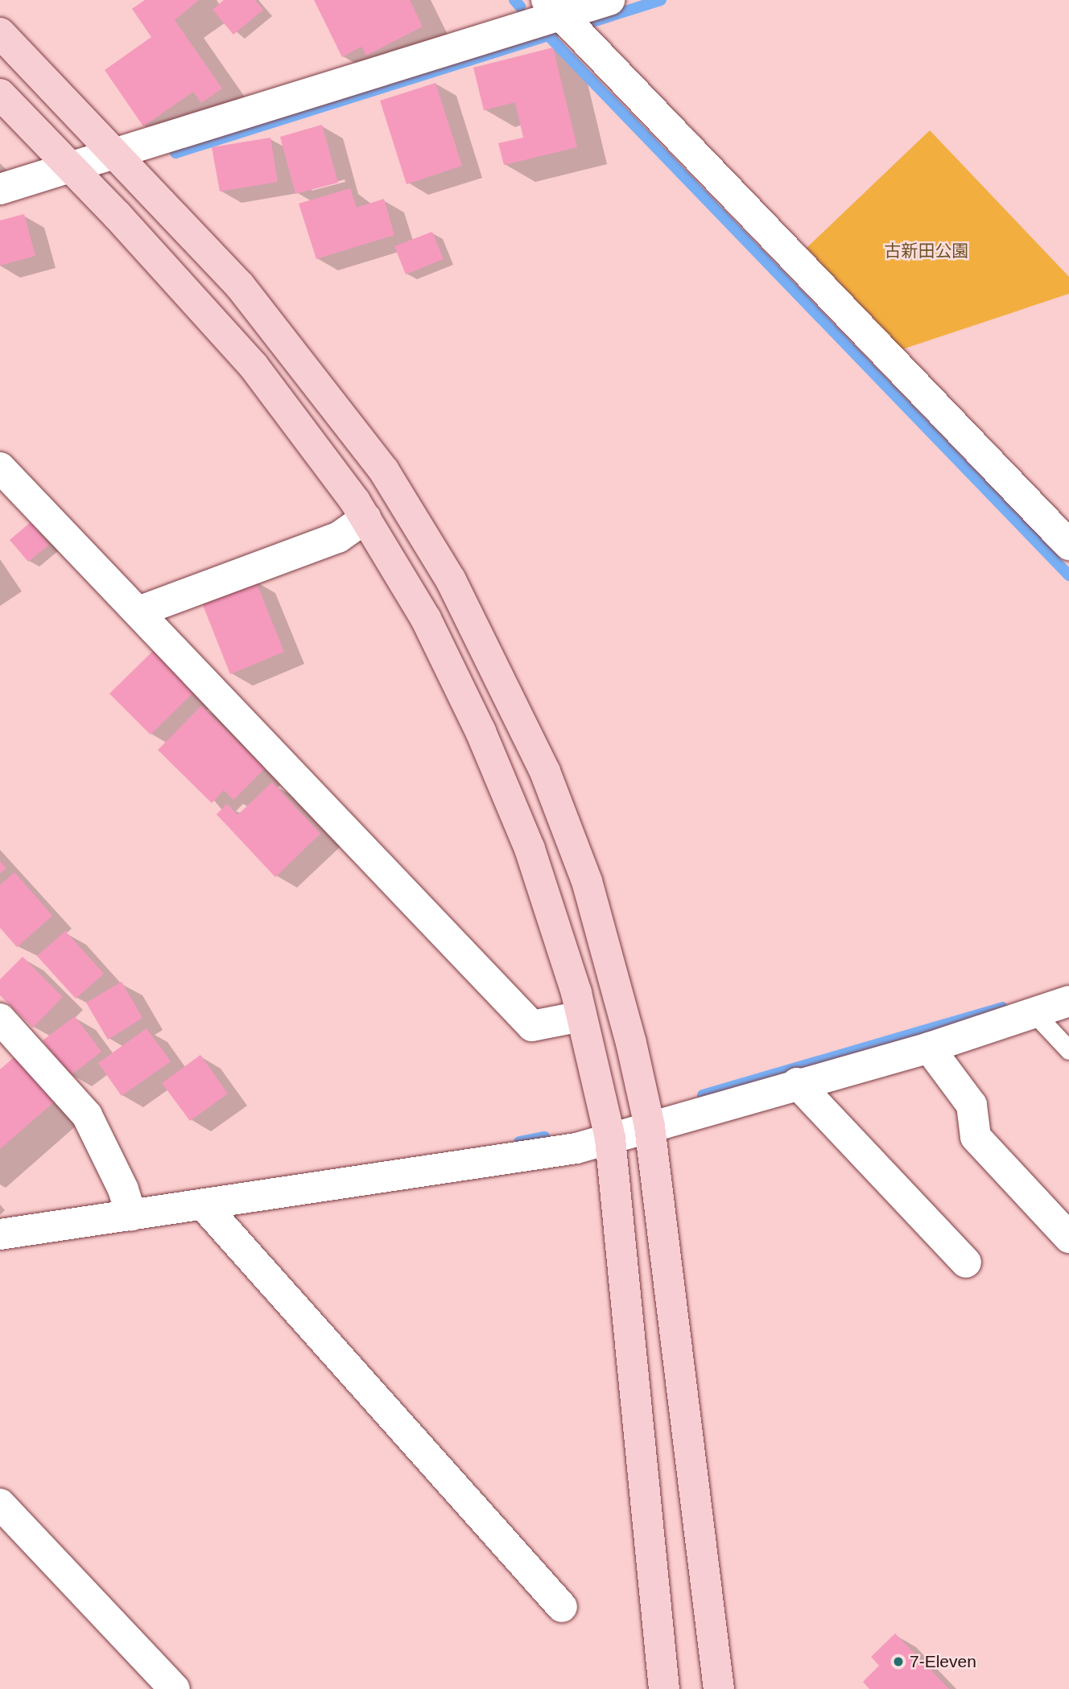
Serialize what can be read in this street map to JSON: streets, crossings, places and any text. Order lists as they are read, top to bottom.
{
  "parks": ["古新田公園"],
  "places": ["7-Eleven"]
}
